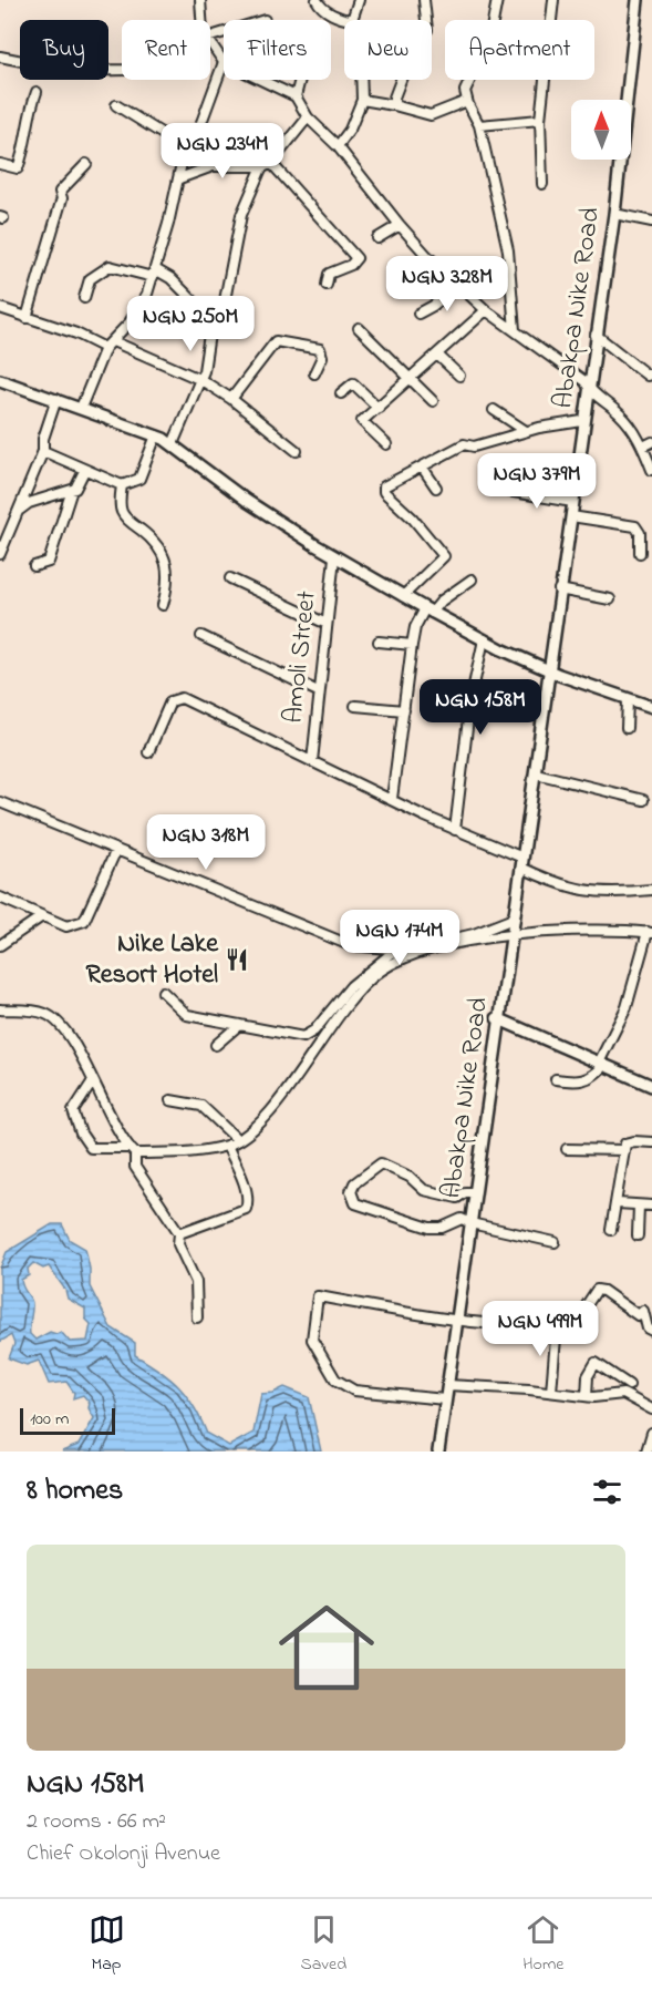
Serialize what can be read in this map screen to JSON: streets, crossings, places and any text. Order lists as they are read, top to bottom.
{
  "streets": {
    "main road": ["Abakpa Nike Road"],
    "street": ["Amoli Street"]
  },
  "places": {
    "restaurant": ["Nike Lake Resort Hotel"]
  },
  "scale_bar": "100 m",
  "north": "top",
  "page": {
    "chip": [
      "Buy",
      "Rent",
      "Filters",
      "New",
      "Apartment"
    ],
    "price": [
      "NGN 234M",
      "NGN 328M",
      "NGN 250M",
      "NGN 379M",
      "NGN 158M",
      "NGN 318M",
      "NGN 174M",
      "NGN 499M"
    ],
    "scale": "100 m",
    "heading": "8 homes",
    "list": [
      {
        "name": "NGN 158M",
        "note": "2 rooms · 66 m² · Chief Okolonji Avenue"
      }
    ],
    "tabs": ["Map", "Saved", "Home"]
  }
}
